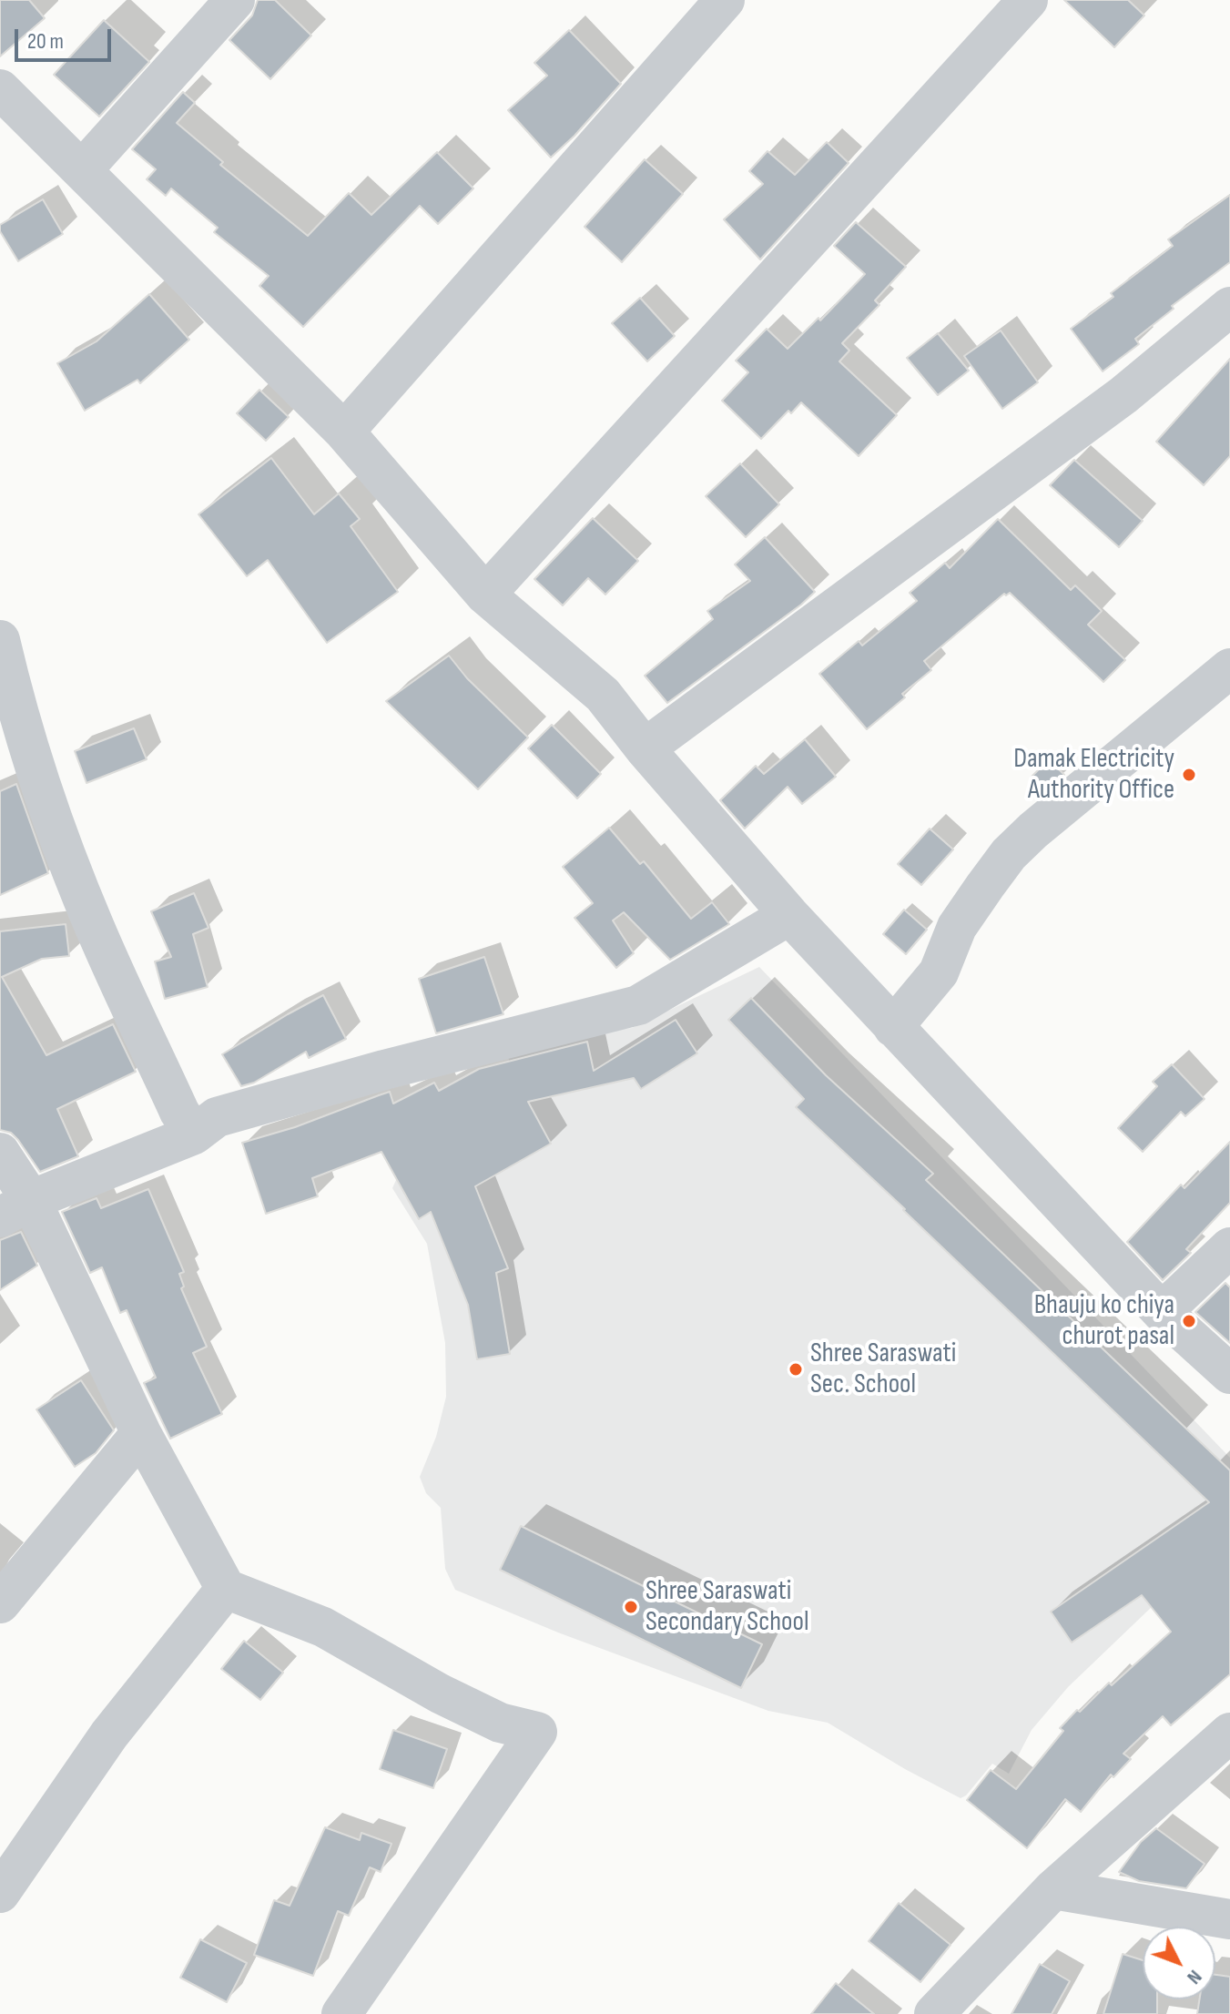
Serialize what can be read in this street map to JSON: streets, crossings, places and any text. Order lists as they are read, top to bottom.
{
  "places": [
    "Damak Electricity Authority Office",
    "Bhauju ko chiya churot pasal",
    "Shree Saraswati Sec. School",
    "Shree Saraswati Secondary School"
  ],
  "scale_bar": "20 m",
  "north": "bottom right"
}
